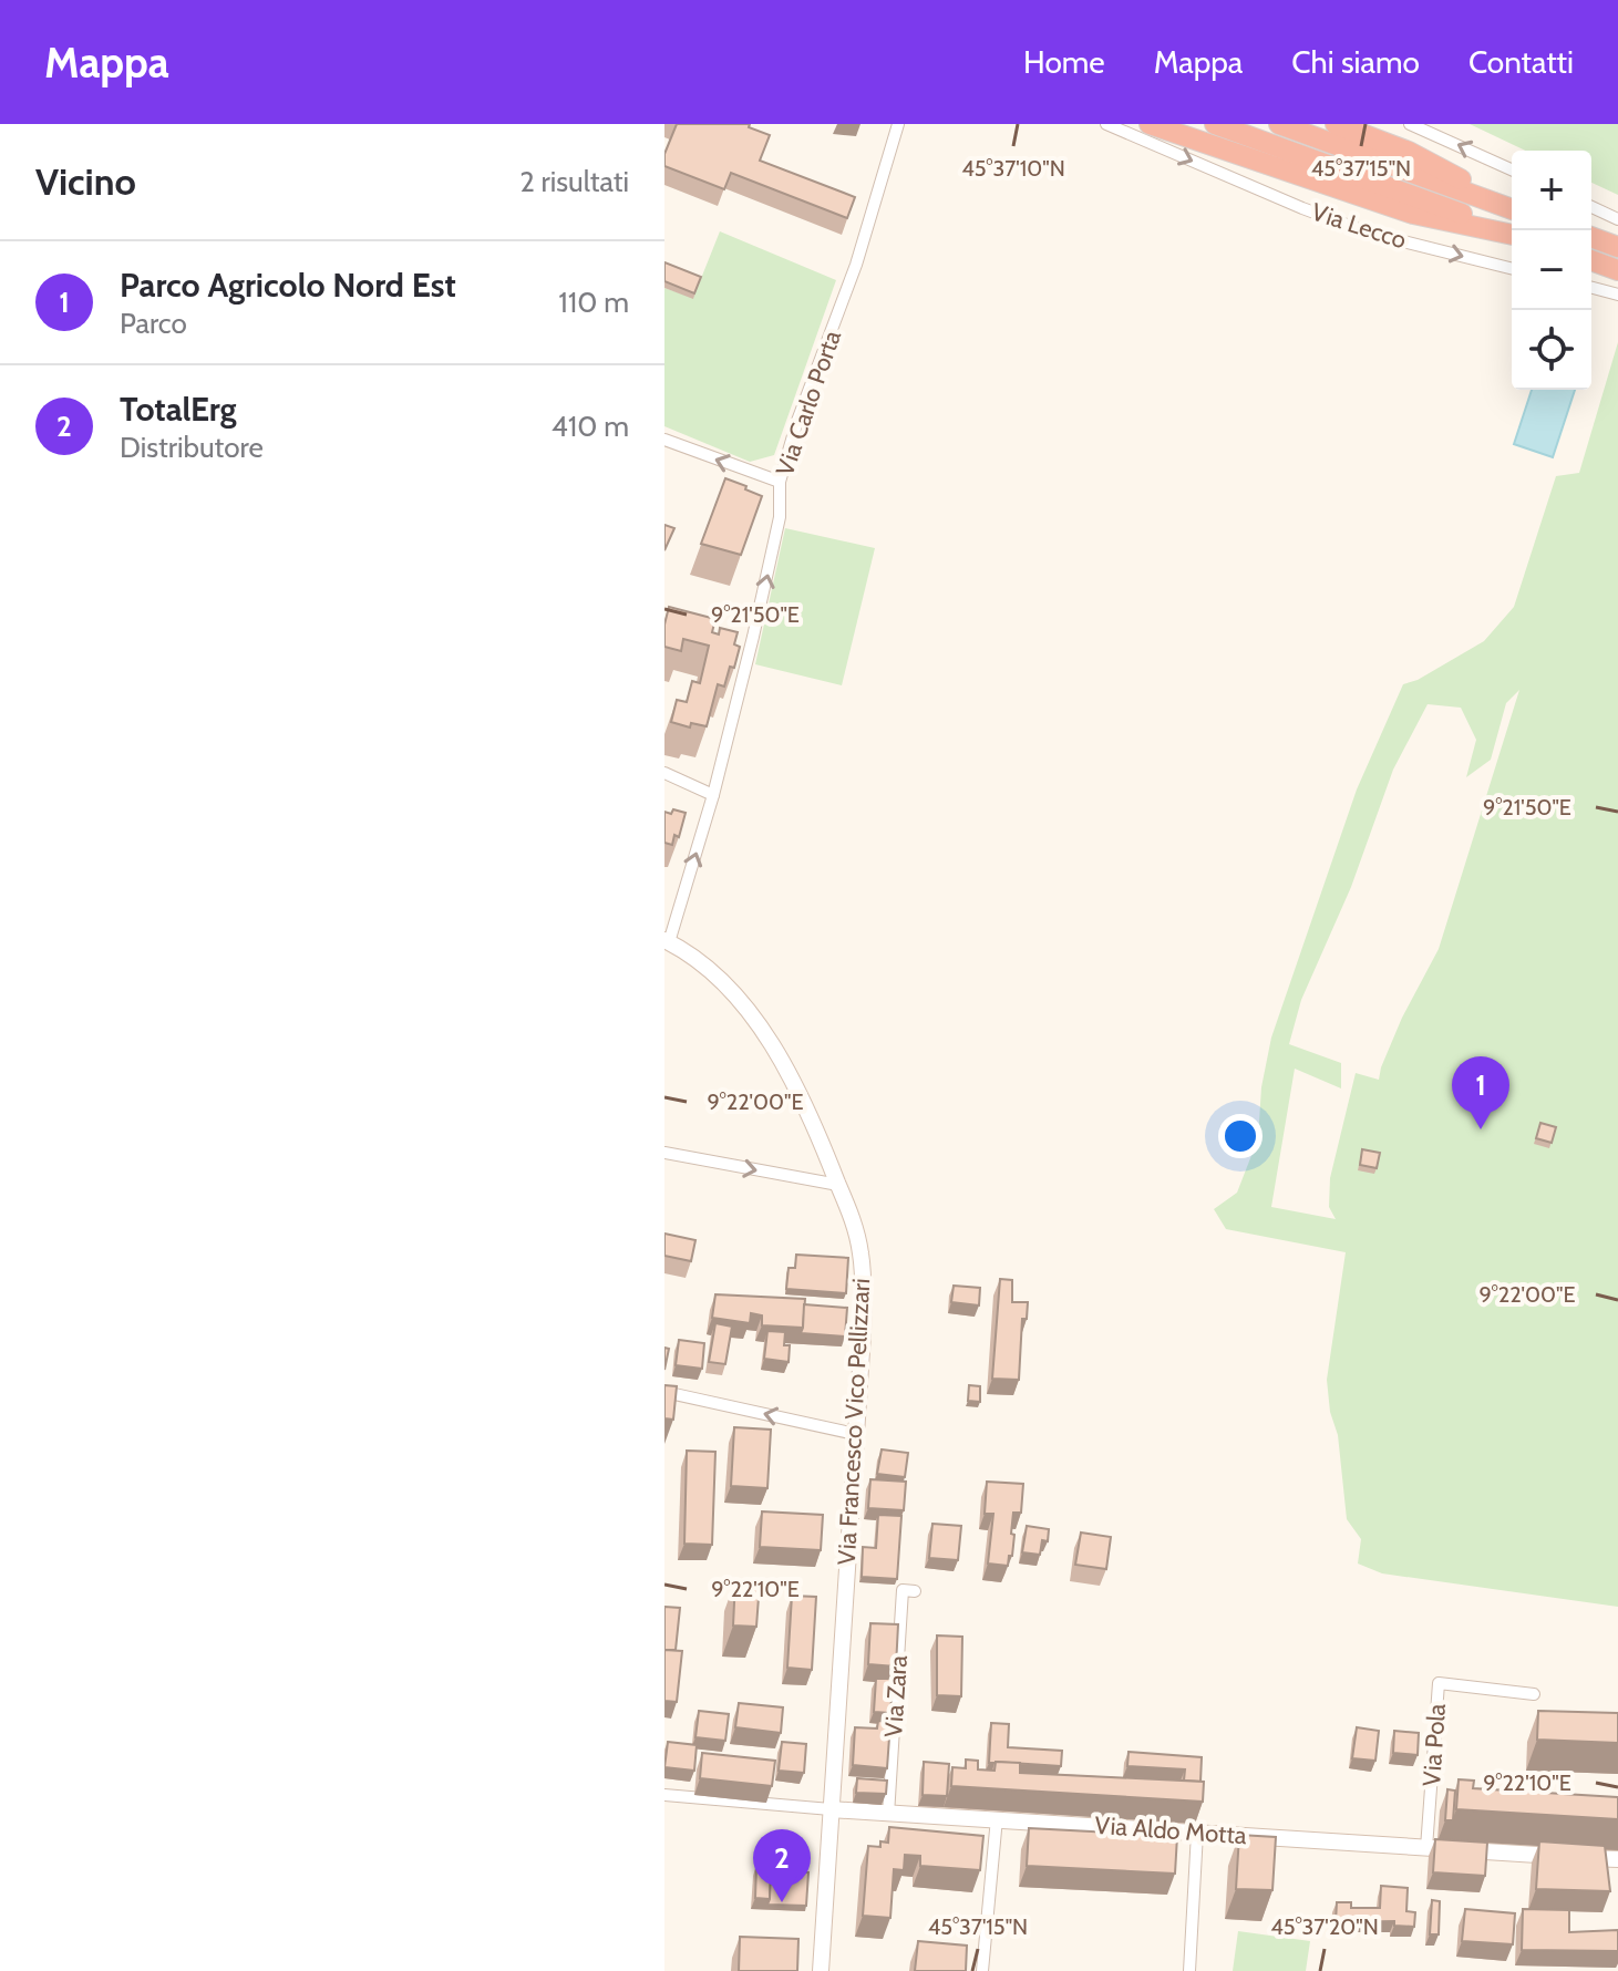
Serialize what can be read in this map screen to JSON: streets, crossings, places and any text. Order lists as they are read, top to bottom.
{
  "streets": {
    "street": [
      "Via Lecco",
      "Via Carlo Porta",
      "Via Francesco Vico Pellizzari",
      "Via Zara",
      "Via Pola",
      "Via Aldo Motta"
    ]
  },
  "crossings": [
    ["Via Carlo Porta", "Via Francesco Vico Pellizzari"],
    ["Via Francesco Vico Pellizzari", "Via Aldo Motta"],
    ["Via Zara", "Via Aldo Motta"],
    ["Via Pola", "Via Aldo Motta"]
  ],
  "one_way": ["Via Lecco", "Via Carlo Porta"],
  "page": {
    "header": "Mappa",
    "nav": [
      "Home",
      "Mappa",
      "Chi siamo",
      "Contatti"
    ],
    "heading": ["Vicino", "2 risultati"],
    "map_buttons": ["+", "−"],
    "list": [
      {
        "mark": "1",
        "name": "Parco Agricolo Nord Est",
        "note": "Parco",
        "value": "110 m"
      },
      {
        "mark": "2",
        "name": "TotalErg",
        "note": "Distributore",
        "value": "410 m"
      }
    ],
    "pins": ["1", "2"]
  },
  "coordinates": [
    "45°37'10\"N",
    "45°37'15\"N",
    "9°21'50\"E",
    "9°22'00\"E",
    "9°22'10\"E",
    "45°37'20\"N"
  ]
}
